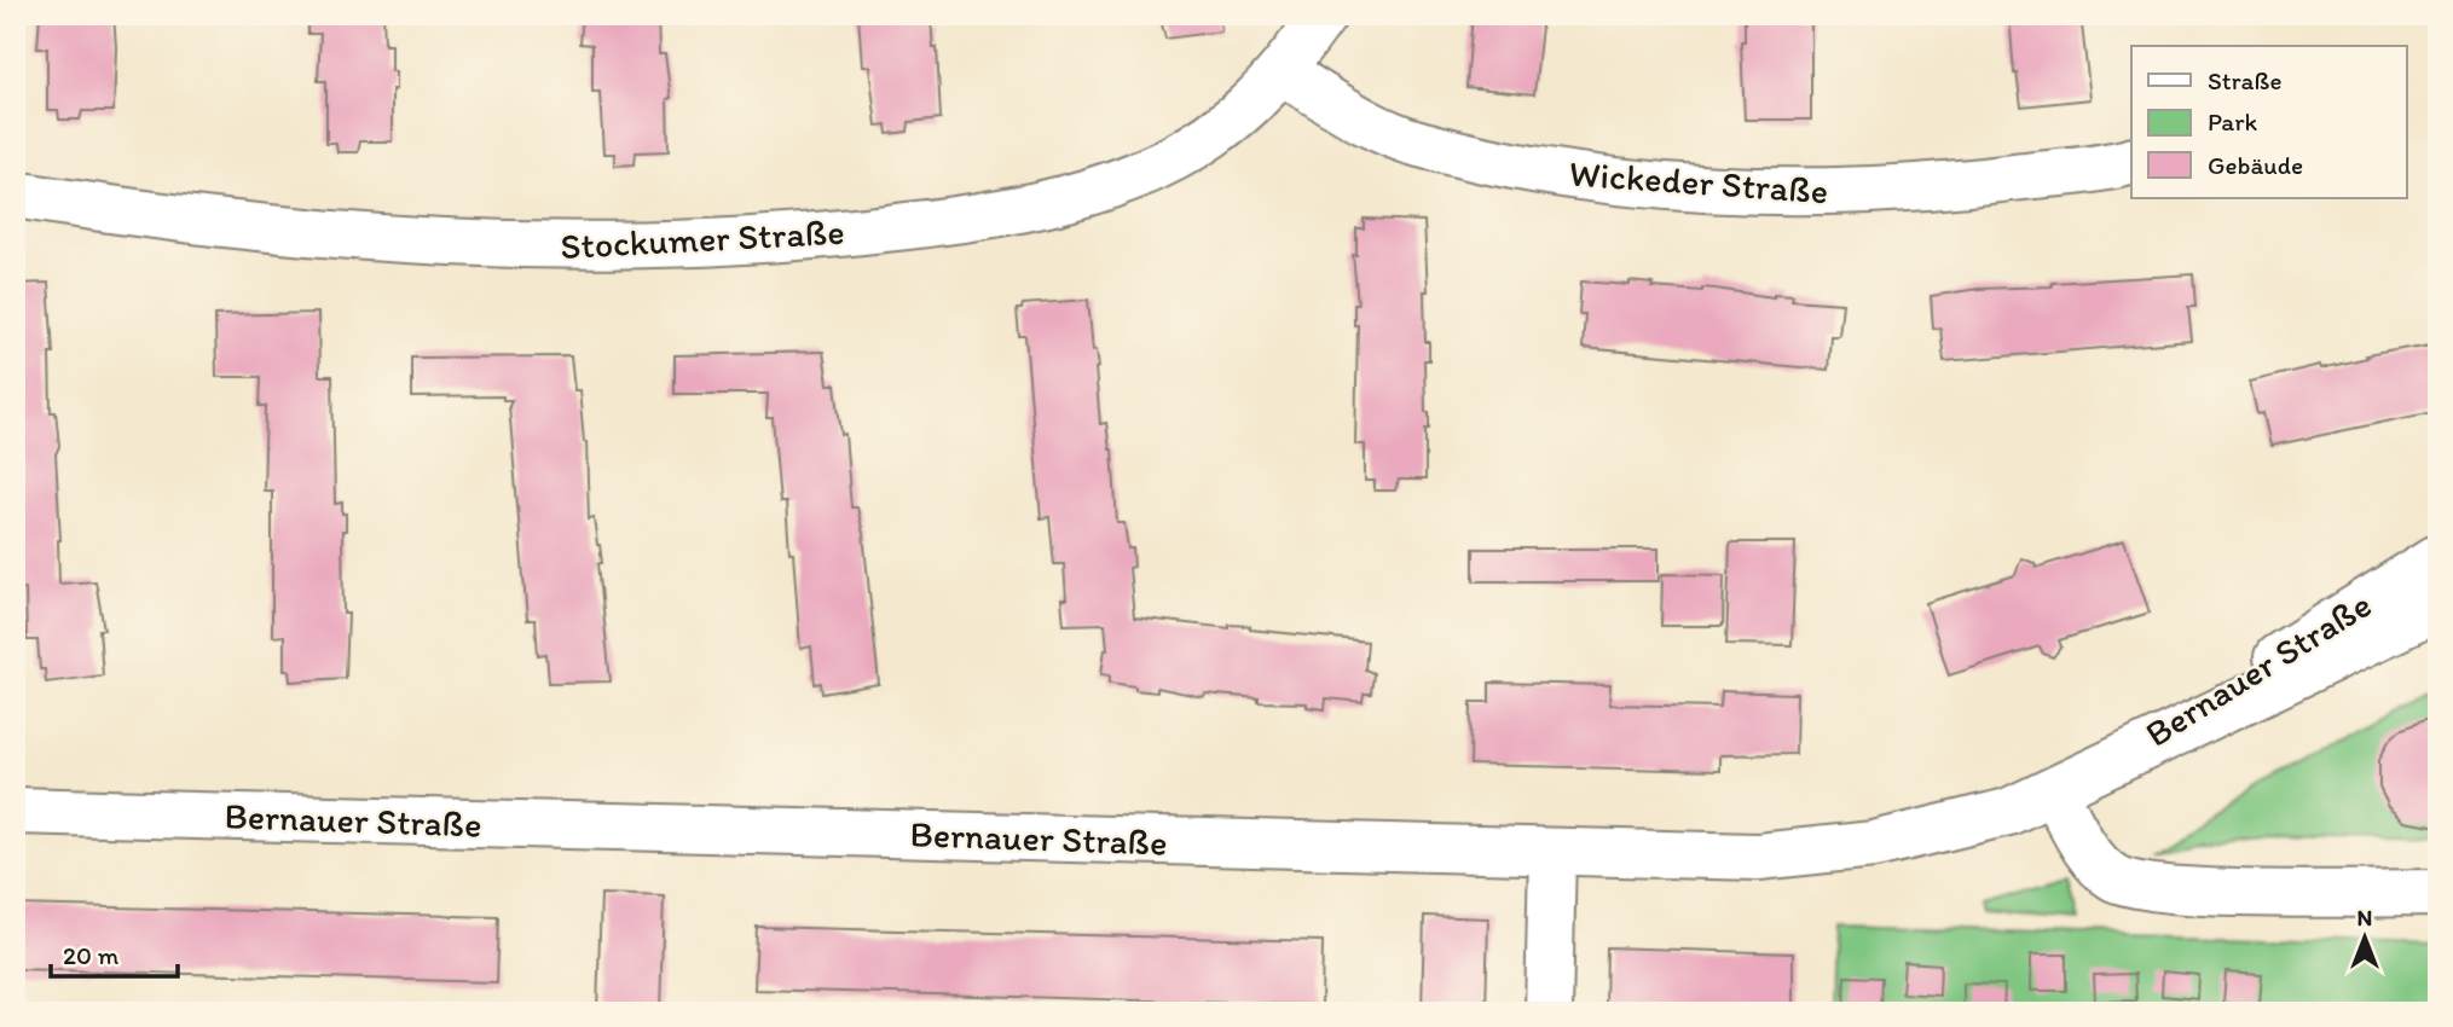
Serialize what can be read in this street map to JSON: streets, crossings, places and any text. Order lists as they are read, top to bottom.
{
  "streets": {
    "main road": ["Wickeder Straße", "Stockumer Straße", "Bernauer Straße"]
  },
  "crossings": [
    ["Wickeder Straße", "Stockumer Straße"]
  ],
  "legend": ["Straße", "Park", "Gebäude"],
  "scale_bar": "20 m",
  "north": "top"
}
